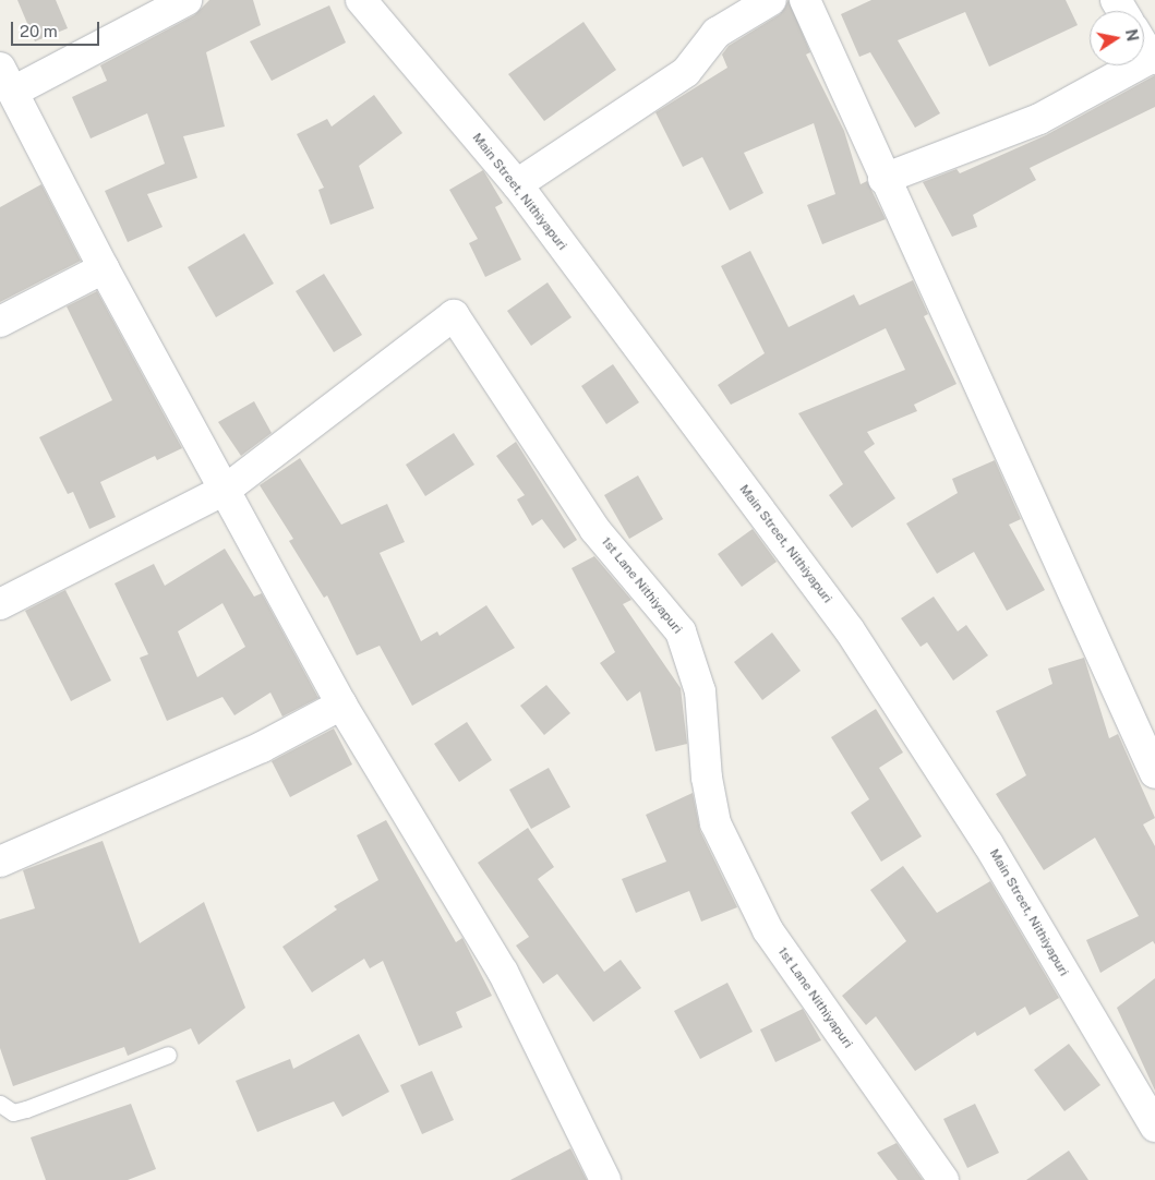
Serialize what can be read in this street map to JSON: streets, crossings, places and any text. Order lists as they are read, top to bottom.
{
  "streets": {
    "street": ["Main Street, Nithiyapuri", "1st Lane Nithiyapuri"]
  },
  "scale_bar": "20 m",
  "north": "right"
}
